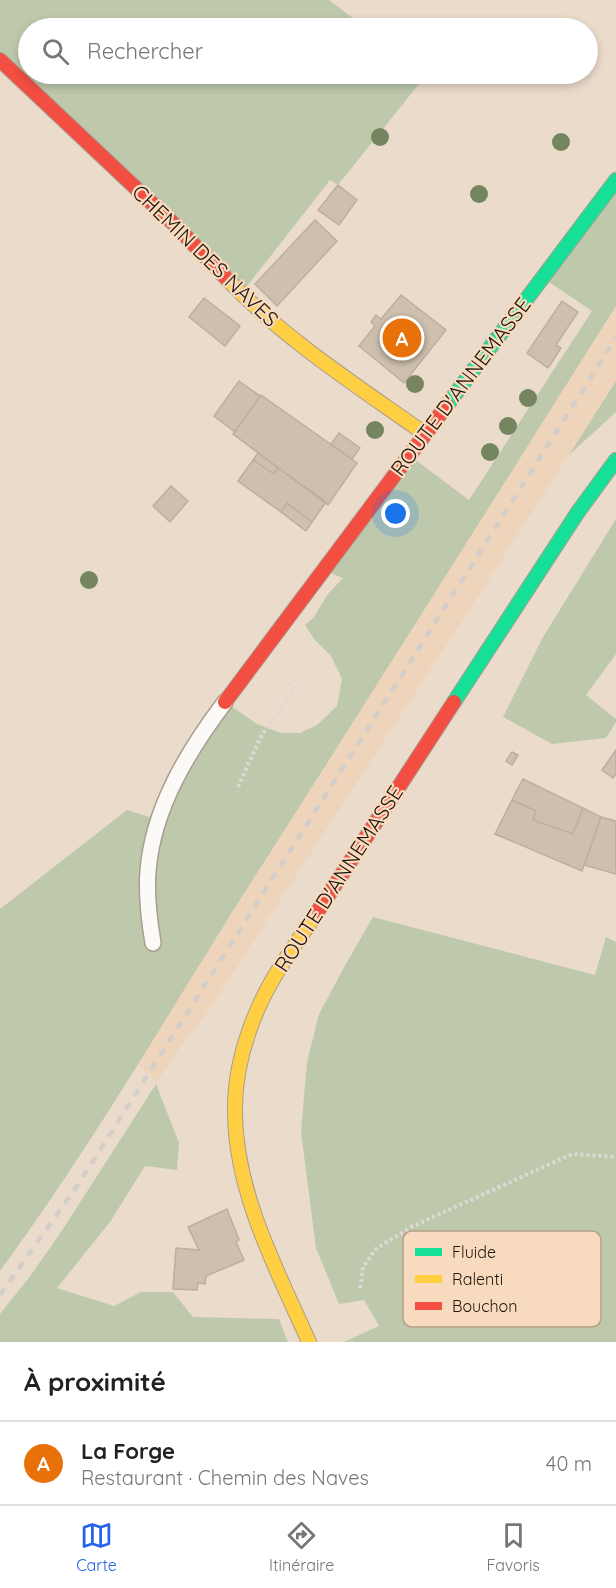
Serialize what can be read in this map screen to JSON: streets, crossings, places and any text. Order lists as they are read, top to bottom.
{
  "streets": {
    "street": ["CHEMIN DES NAVES", "ROUTE D'ANNEMASSE"]
  },
  "crossings": [
    ["CHEMIN DES NAVES", "ROUTE D'ANNEMASSE"]
  ],
  "legend": ["Fluide", "Ralenti", "Bouchon"],
  "page": {
    "search": "Rechercher",
    "pins": "A",
    "heading": "À proximité",
    "list": [
      {
        "mark": "A",
        "name": "La Forge",
        "note": "Restaurant · Chemin des Naves",
        "value": "40 m"
      }
    ],
    "nav": ["Carte", "Itinéraire", "Favoris"]
  }
}
